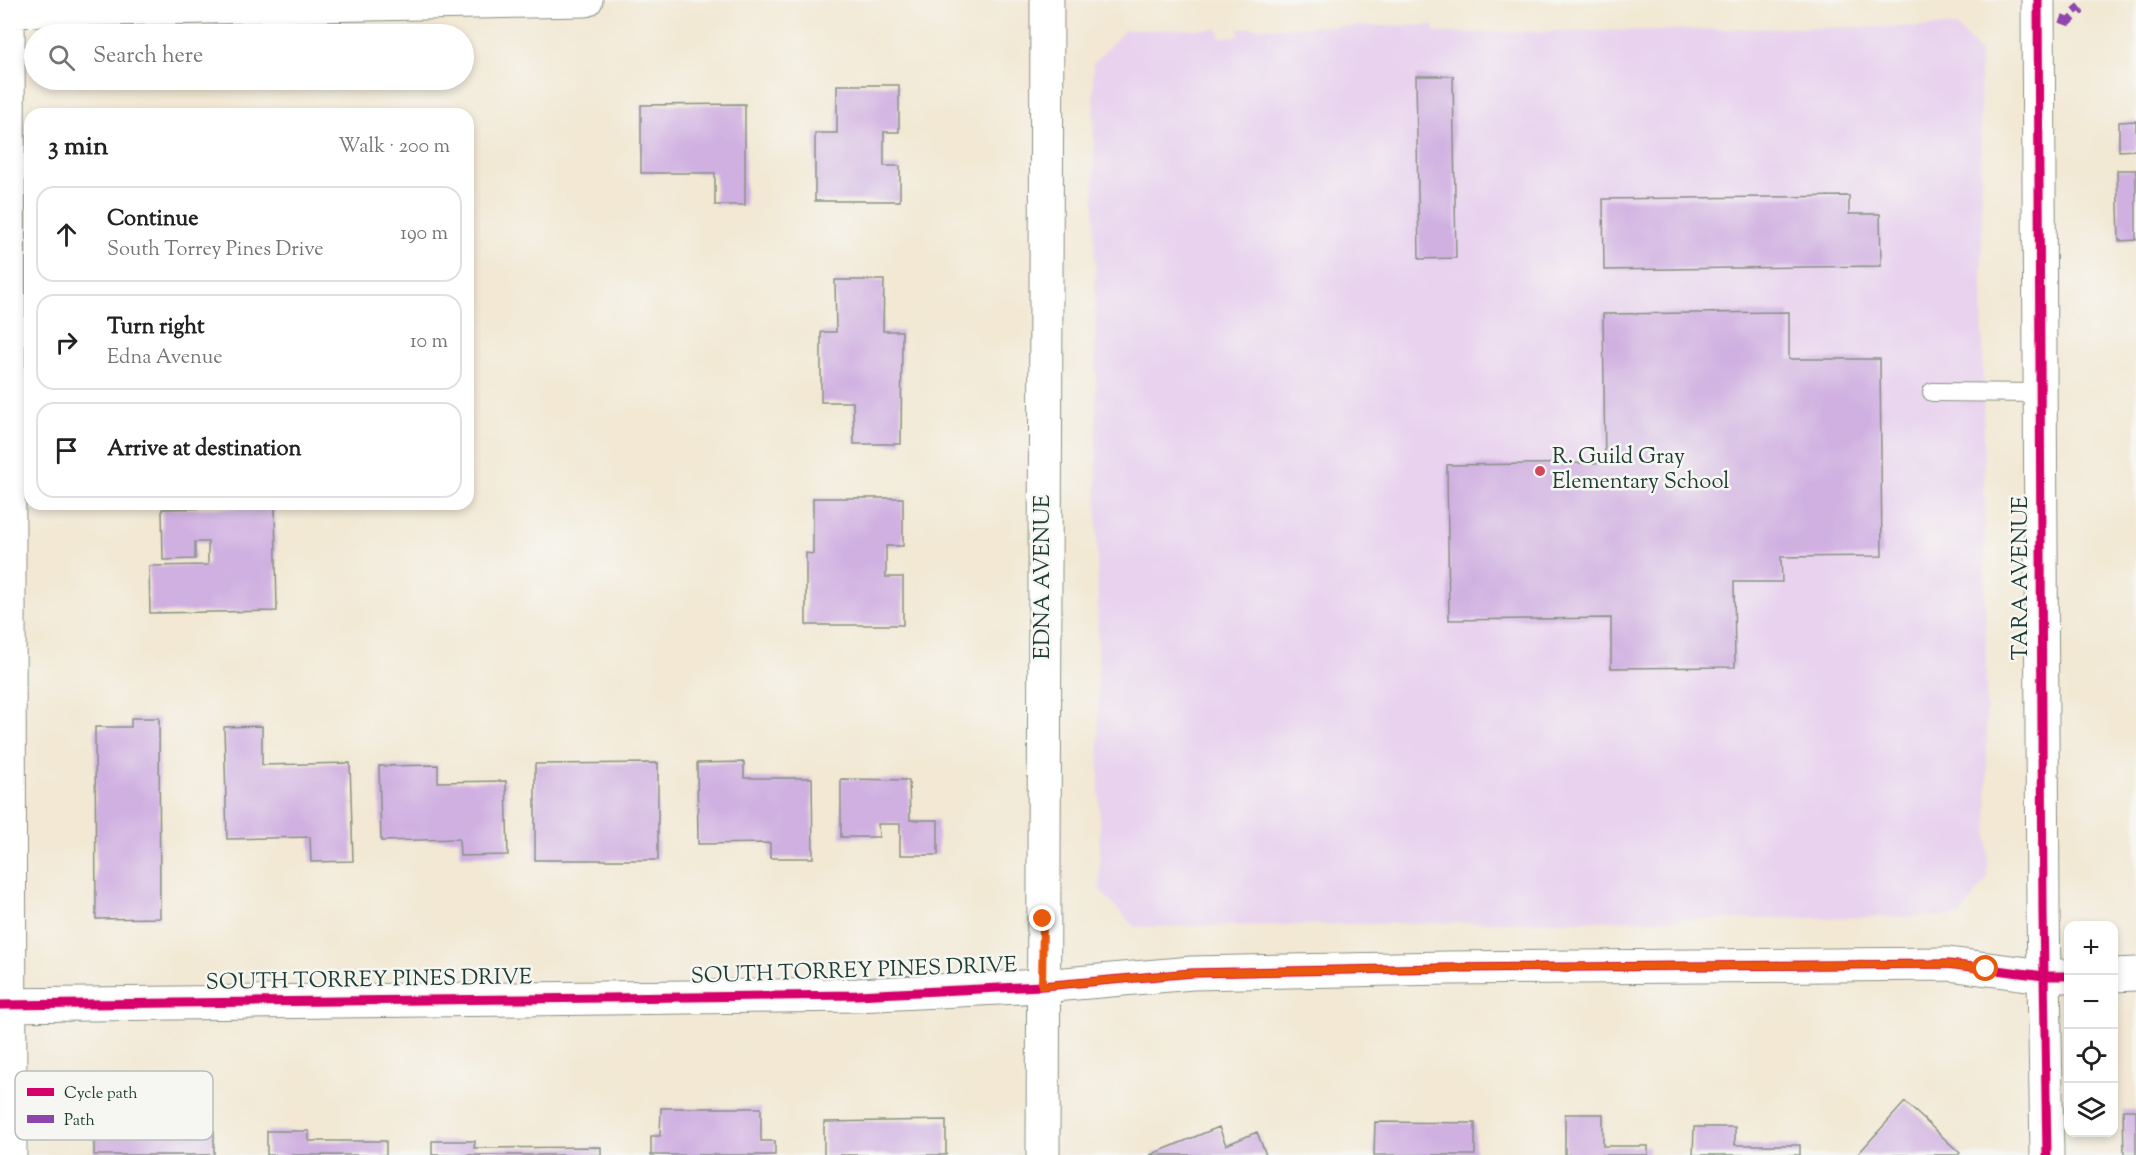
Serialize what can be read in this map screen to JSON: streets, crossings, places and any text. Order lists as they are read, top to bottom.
{
  "streets": {
    "street": ["EDNA AVENUE", "TARA AVENUE", "SOUTH TORREY PINES DRIVE"]
  },
  "crossings": [
    ["EDNA AVENUE", "SOUTH TORREY PINES DRIVE"],
    ["TARA AVENUE", "SOUTH TORREY PINES DRIVE"]
  ],
  "places": ["R. Guild Gray Elementary School"],
  "legend": ["Cycle path", "Path"],
  "page": {
    "search": "Search here",
    "heading": ["3 min", "Walk · 200 m"],
    "list": [
      ["Continue", "South Torrey Pines Drive", "190 m"],
      ["Turn right", "Edna Avenue", "10 m"],
      "Arrive at destination"
    ],
    "map_buttons": ["+", "−"]
  }
}
